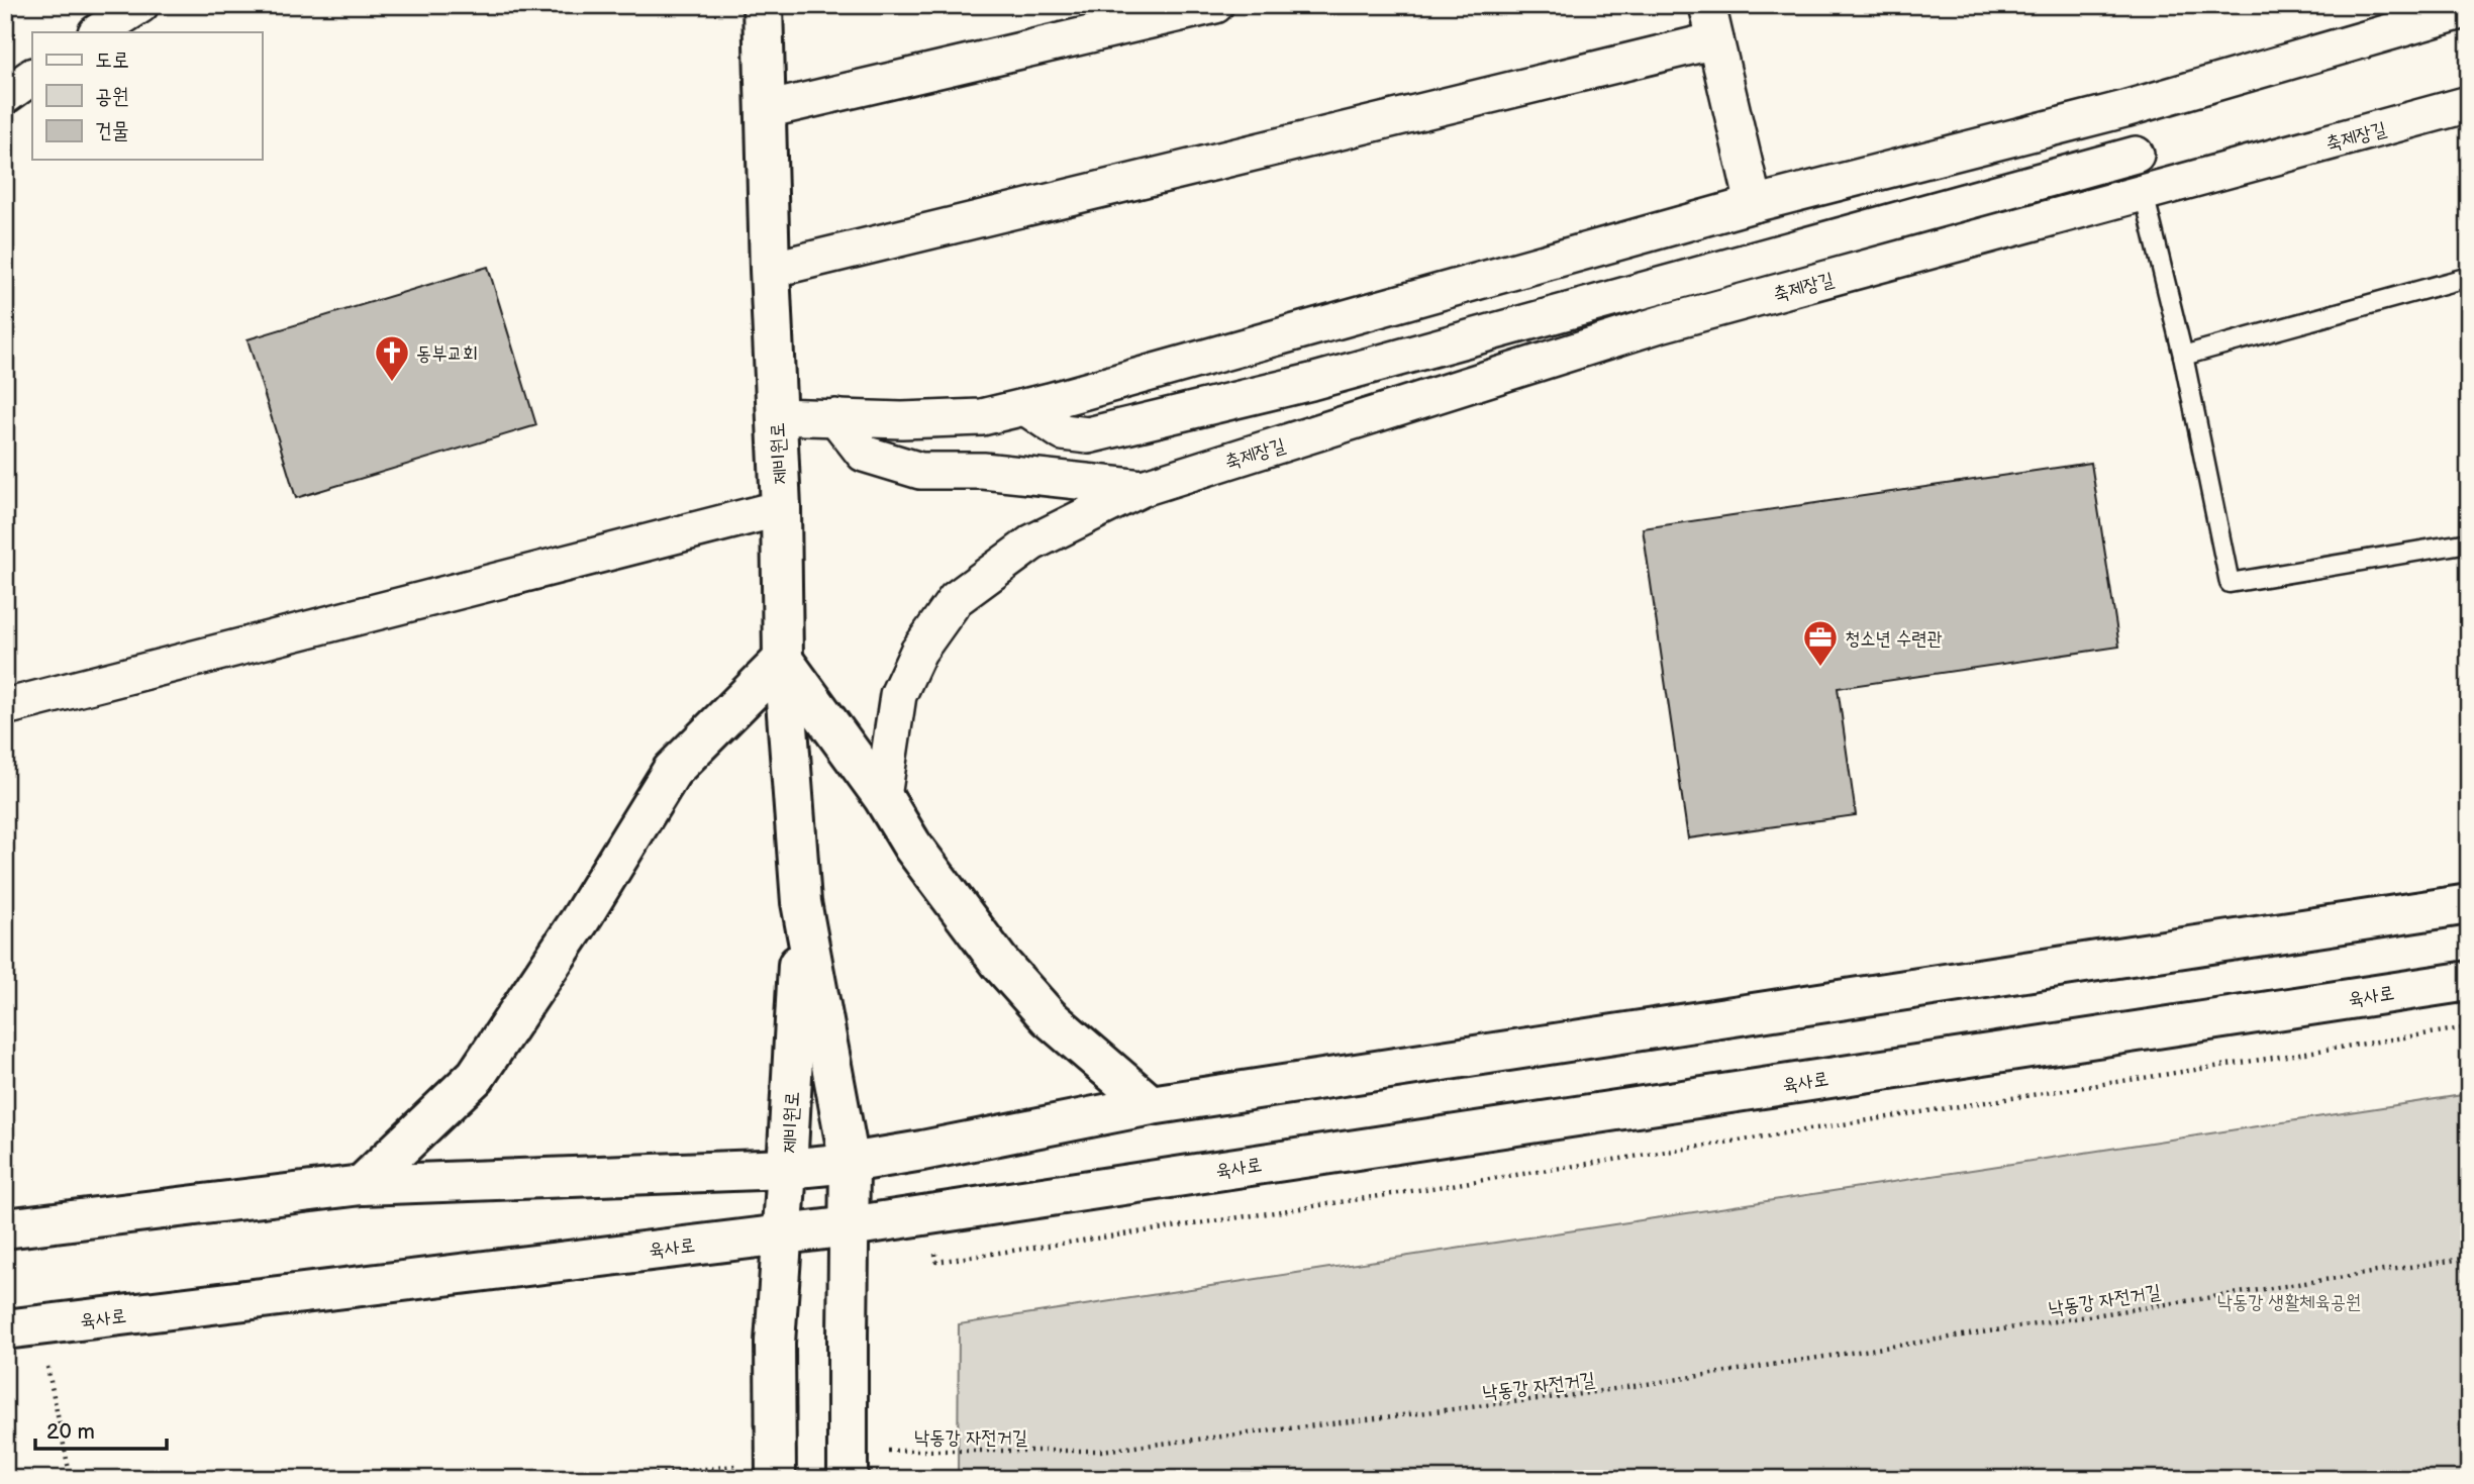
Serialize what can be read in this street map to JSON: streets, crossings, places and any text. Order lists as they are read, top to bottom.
{
  "streets": {
    "street": ["축제장길", "제비원로", "육사로"],
    "path": ["낙동강 자전거길"]
  },
  "crossings": [
    ["제비원로", "육사로"]
  ],
  "parks": ["낙동강 생활체육공원"],
  "places": {
    "church": ["동부교회"],
    "office": ["청소년 수련관"]
  },
  "legend": ["도로", "공원", "건물"],
  "scale_bar": "20 m"
}
